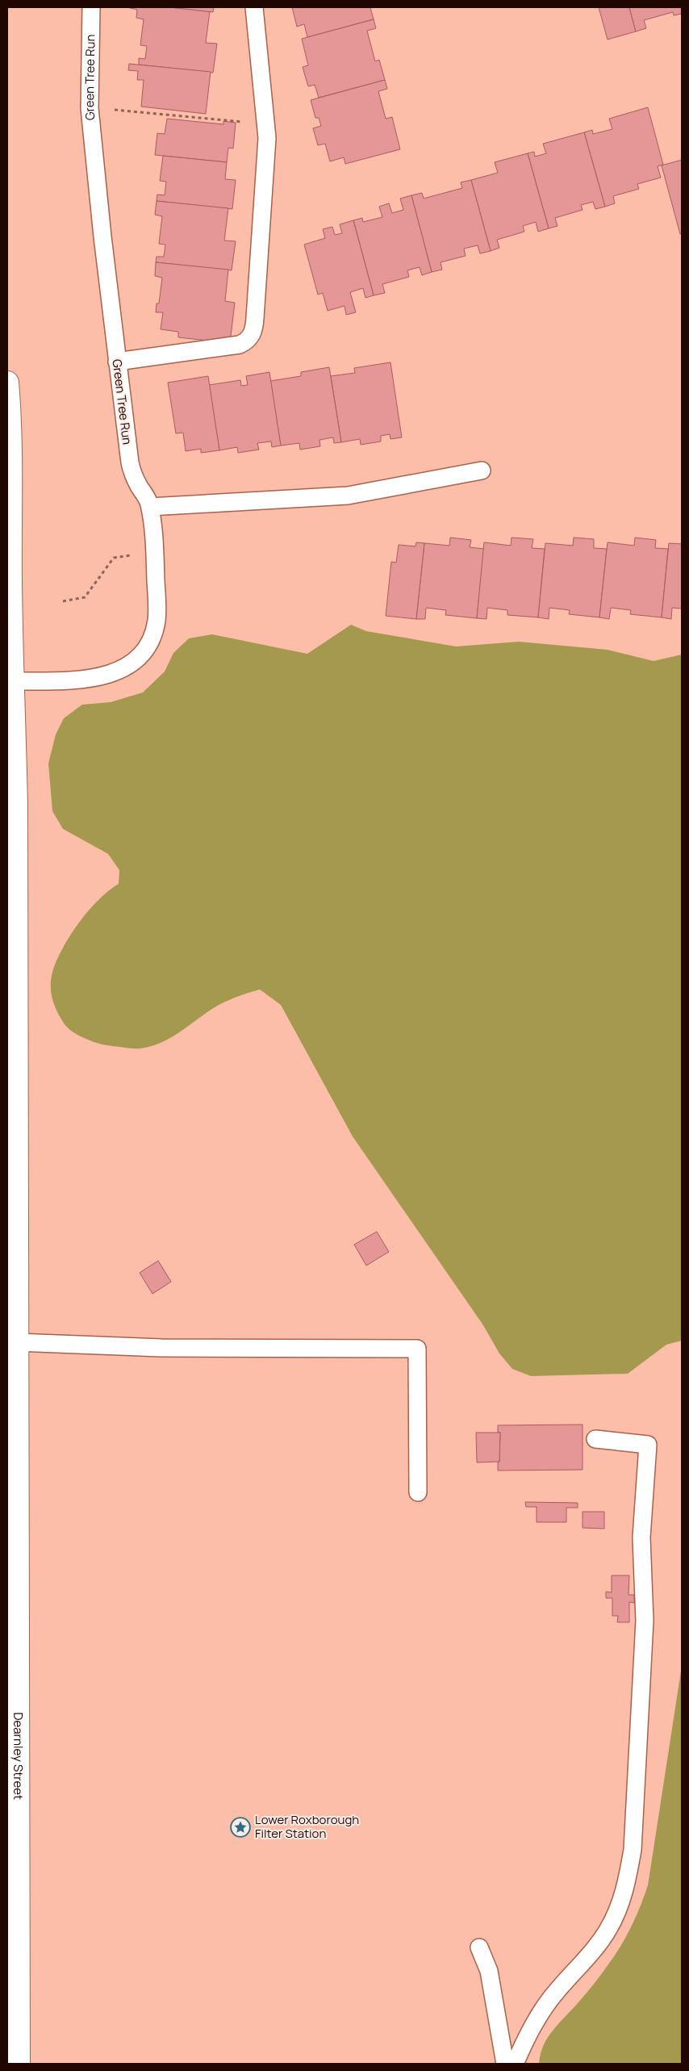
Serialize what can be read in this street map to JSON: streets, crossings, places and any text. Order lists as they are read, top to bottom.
{
  "streets": {
    "street": ["Dearnley Street"],
    "lane": ["Green Tree Run"]
  },
  "crossings": [
    ["Green Tree Run", "Dearnley Street"]
  ],
  "places": {
    "place": ["Lower Roxborough Filter Station"]
  }
}
